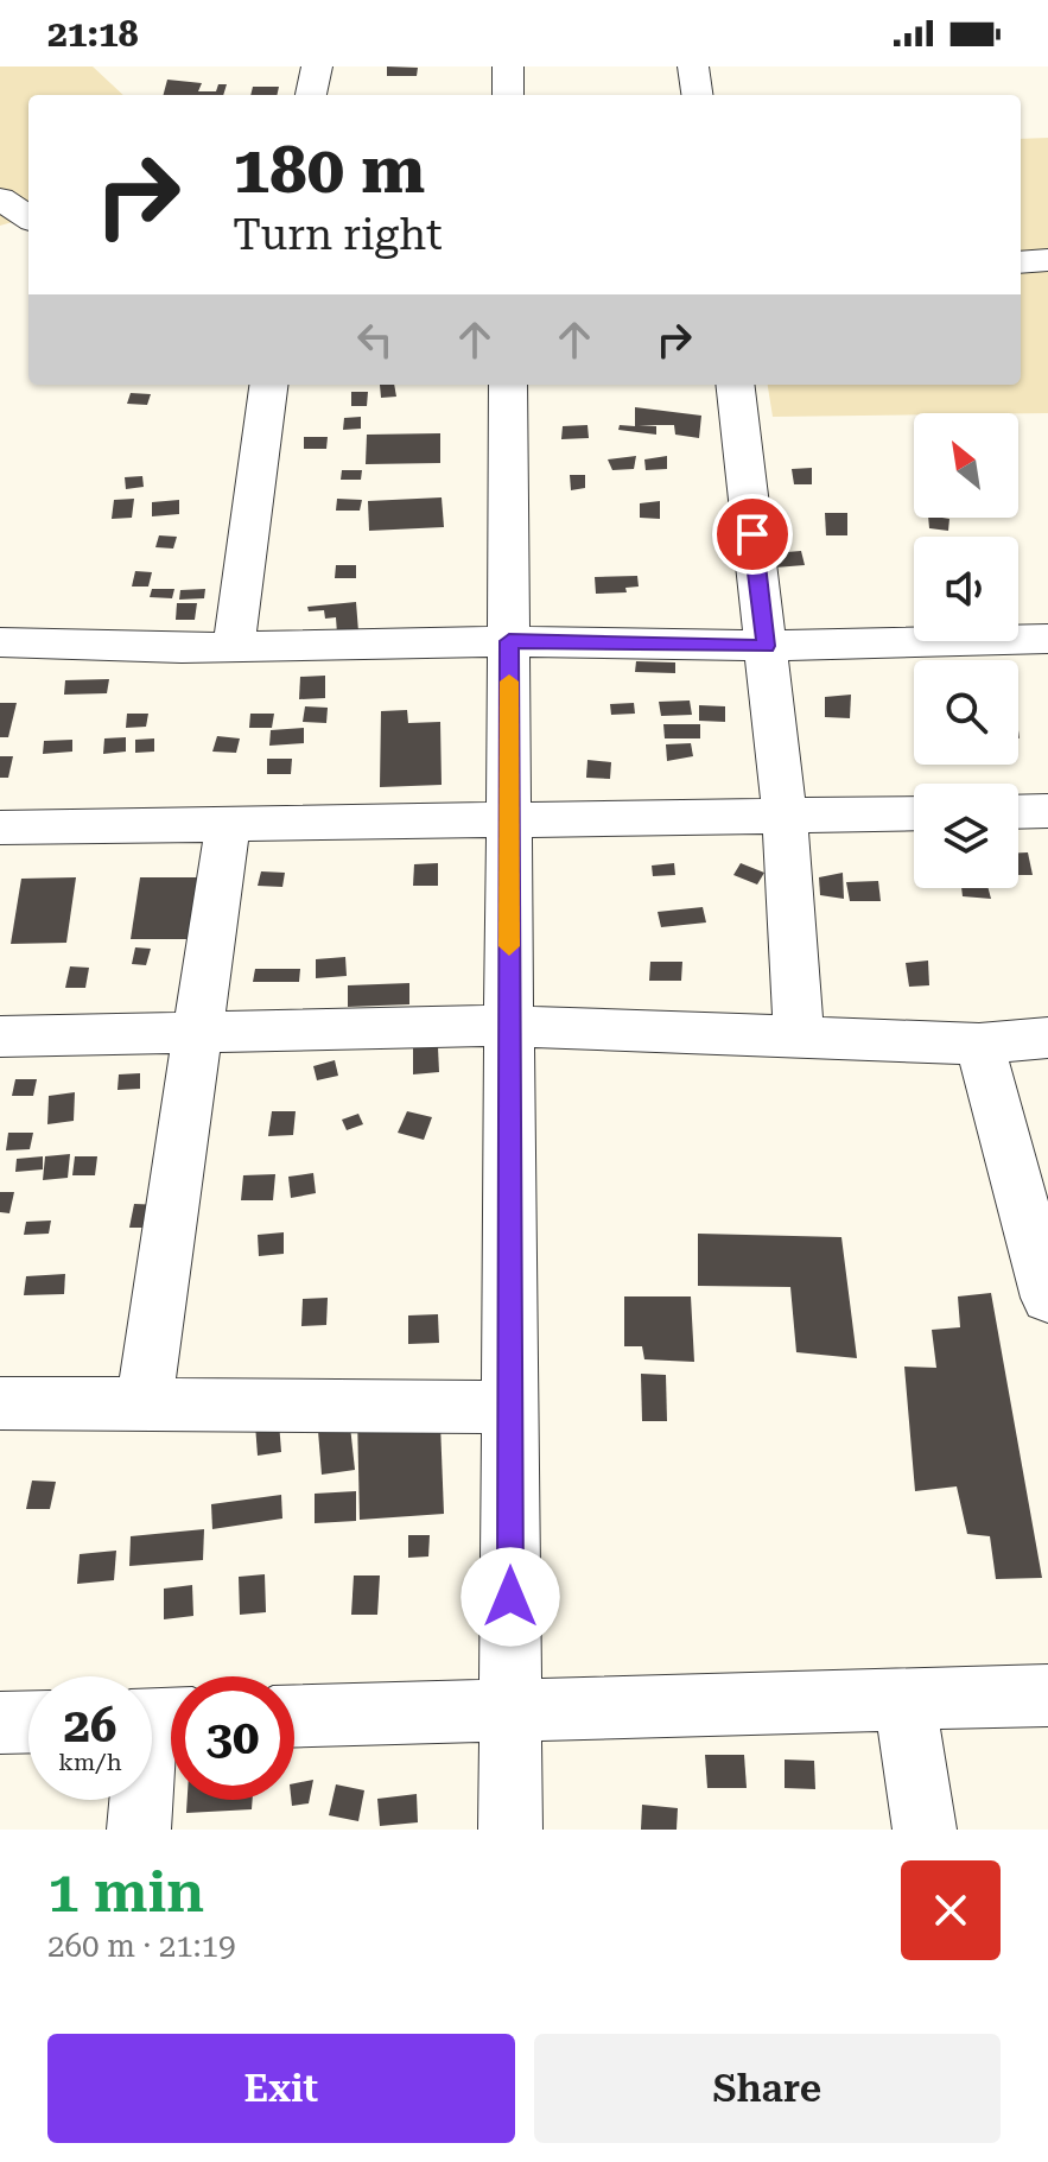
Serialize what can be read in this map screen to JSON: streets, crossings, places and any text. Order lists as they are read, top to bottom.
{
  "north": "top left",
  "page": {
    "status": "21:18",
    "turn": ["180 m", "Turn right"],
    "speed": "26 km/h",
    "limit": "30",
    "heading": ["1 min", "260 m · 21:19"],
    "buttons": ["Exit", "Share"]
  }
}
